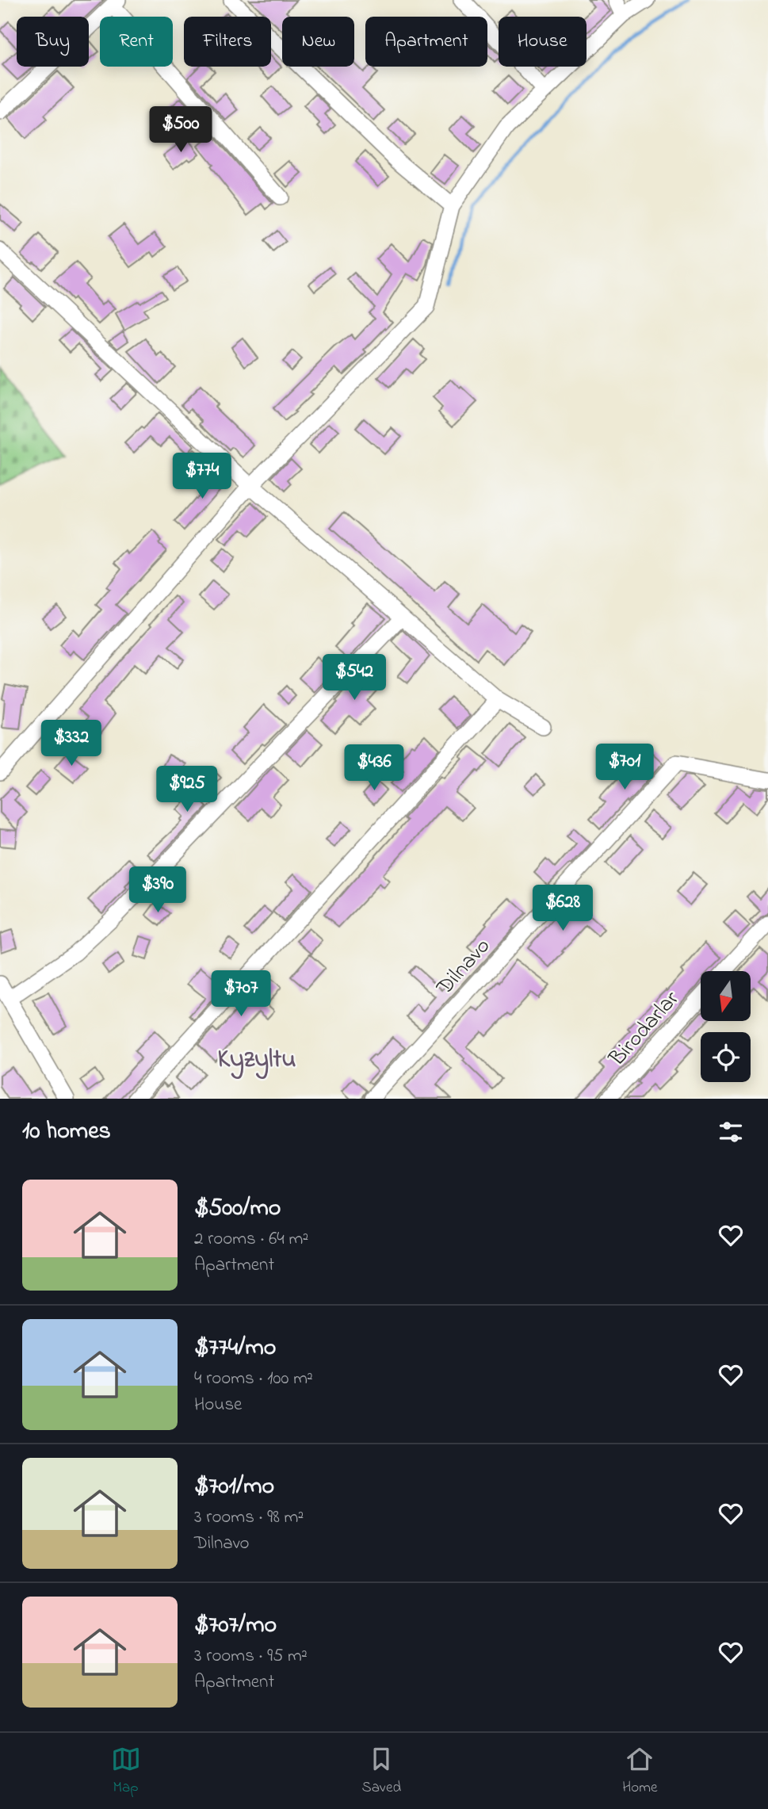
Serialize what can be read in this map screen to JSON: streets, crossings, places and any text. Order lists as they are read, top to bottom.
{
  "streets": {
    "street": ["Dilnavo", "Birodarlar"]
  },
  "districts": ["Kyzyltu"],
  "north": "bottom",
  "page": {
    "chip": [
      "Buy",
      "Rent",
      "Filters",
      "New",
      "Apartment",
      "House"
    ],
    "price": [
      "$500",
      "$774",
      "$542",
      "$332",
      "$701",
      "$436",
      "$925",
      "$390",
      "$628",
      "$707"
    ],
    "heading": "10 homes",
    "list": [
      {
        "name": "$500/mo",
        "note": "2 rooms · 64 m² · Apartment"
      },
      {
        "name": "$774/mo",
        "note": "4 rooms · 100 m² · House"
      },
      {
        "name": "$701/mo",
        "note": "3 rooms · 98 m² · Dilnavo"
      },
      {
        "name": "$707/mo",
        "note": "3 rooms · 95 m² · Apartment"
      }
    ],
    "tabs": ["Map", "Saved", "Home"]
  }
}
